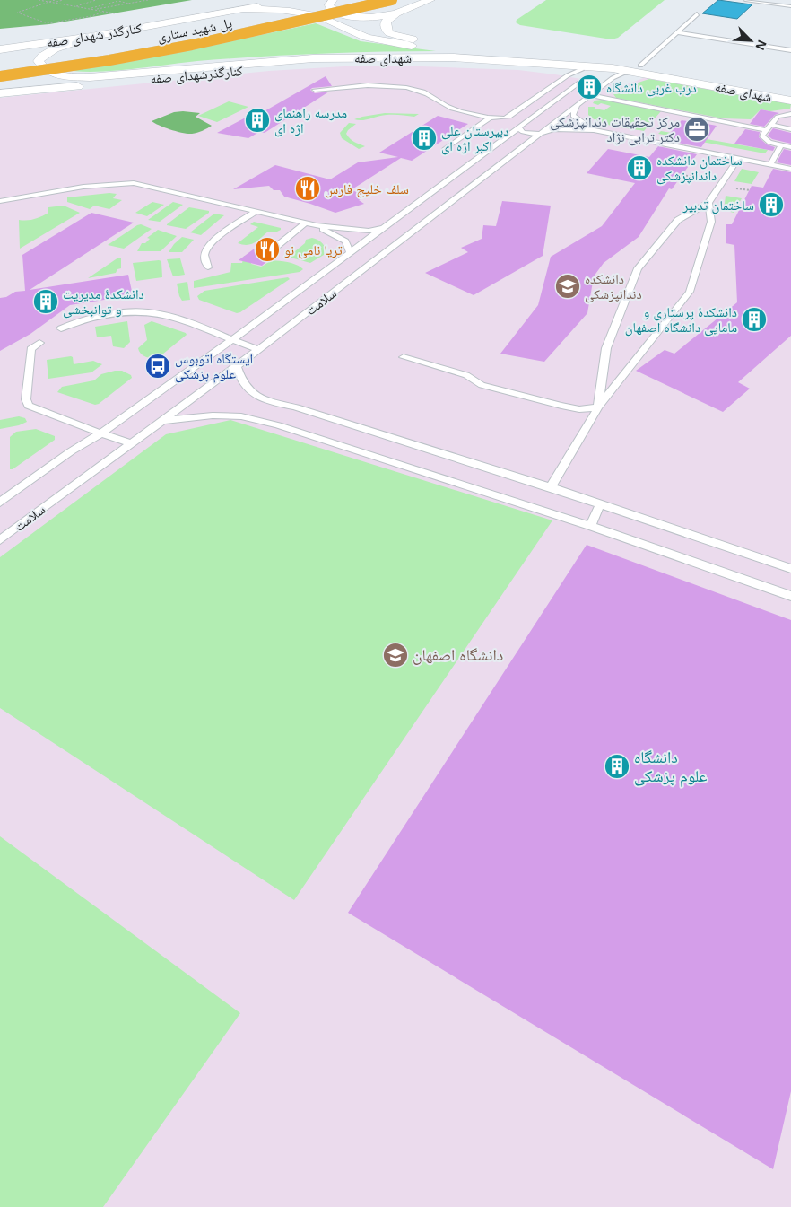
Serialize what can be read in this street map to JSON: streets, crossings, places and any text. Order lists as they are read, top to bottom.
{
  "streets": {
    "highway": ["پل شهید ستاری"],
    "main road": ["کنارگذر شهدای صفه", "شهدای صفه", "کنارگذرشهدای صفه"],
    "lane": ["سلامت"]
  },
  "crossings": [
    ["کنارگذر شهدای صفه", "شهدای صفه"],
    ["شهدای صفه", "کنارگذرشهدای صفه"],
    ["شهدای صفه", "سلامت"]
  ],
  "places": {
    "building": [
      "درب غربی دانشگاه",
      "مدرسه راهنمای اژه ای",
      "دبیرستان علی اکبر اژه ای",
      "ساختمان دانشکده داندانپزشکی",
      "ساختمان تدبیر",
      "دانشکدهٔ مدیریت و توانبخشی",
      "دانشکدهٔ پرستاری و مامایی دانشگاه اصفهان",
      "دانشگاه علوم پزشکی"
    ],
    "office": ["مرکز تحقیقات دندانپزشکی دکتر ترابی نژاد"],
    "restaurant": ["سلف خلیج فارس", "تریا نامی نو"],
    "school or university": ["دانشکده دندانپزشکی", "دانشگاه اصفهان"],
    "bus stop": ["ایستگاه اتوبوس علوم پزشکی"]
  },
  "north": "bottom right"
}
